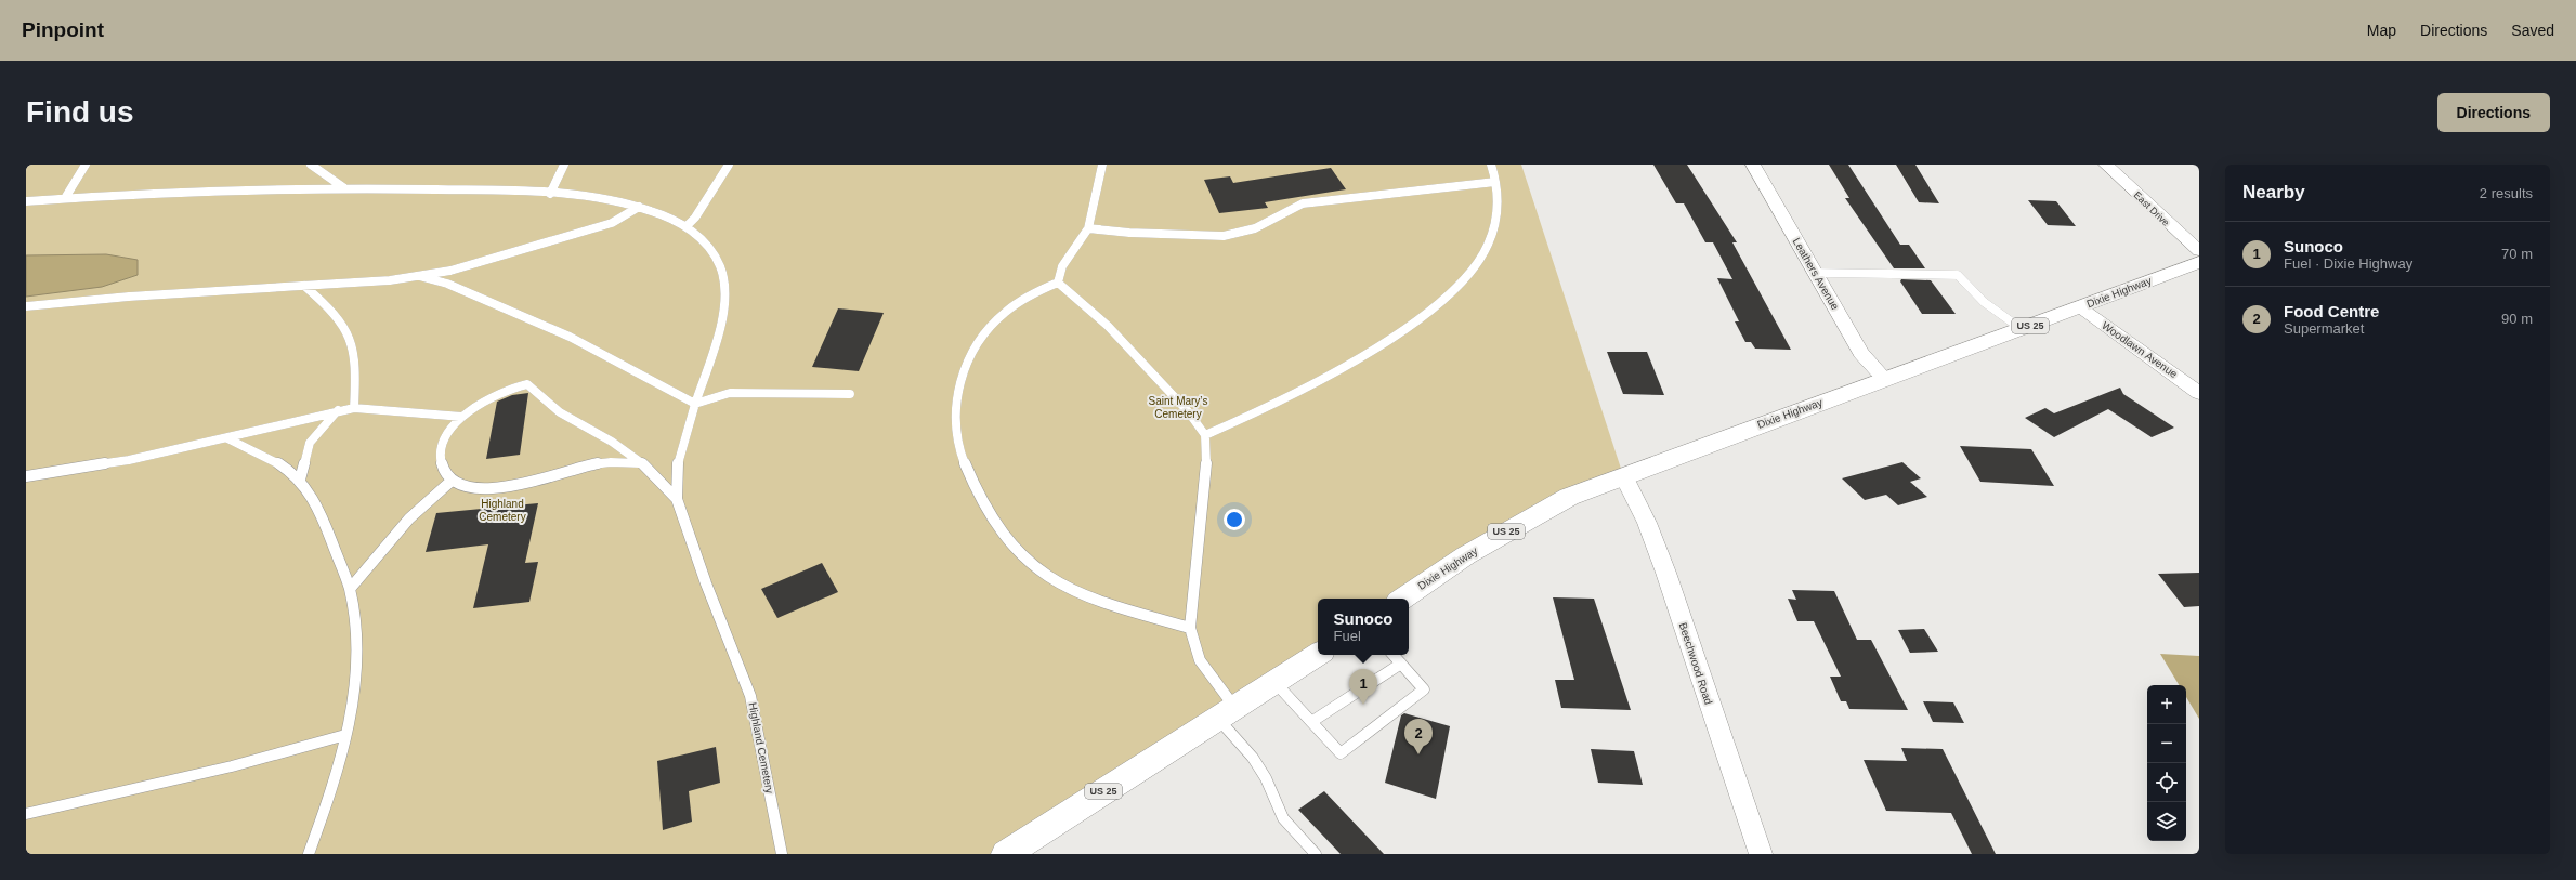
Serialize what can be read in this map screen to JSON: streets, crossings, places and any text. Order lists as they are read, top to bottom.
{
  "streets": {
    "main road": ["Dixie Highway", "US 25"],
    "street": [
      "East Drive",
      "Leathers Avenue",
      "Woodlawn Avenue",
      "Beechwood Road"
    ],
    "lane": ["Highland Cemetery"]
  },
  "crossings": [
    ["Leathers Avenue", "Dixie Highway"],
    ["Dixie Highway", "Woodlawn Avenue"],
    ["Dixie Highway", "Beechwood Road"]
  ],
  "parks": ["Saint Mary’s Cemetery", "Highland Cemetery"],
  "page": {
    "header": "Pinpoint",
    "nav": ["Map", "Directions", "Saved"],
    "buttons": "Directions",
    "title": "Find us",
    "heading": ["Nearby", "2 results"],
    "list": [
      {
        "mark": "1",
        "name": "Sunoco",
        "note": "Fuel · Dixie Highway",
        "value": "70 m"
      },
      {
        "mark": "2",
        "name": "Food Centre",
        "note": "Supermarket",
        "value": "90 m"
      }
    ],
    "popup": ["Sunoco", "Fuel"],
    "pins": ["1", "2"],
    "map_buttons": ["+", "−"]
  }
}
